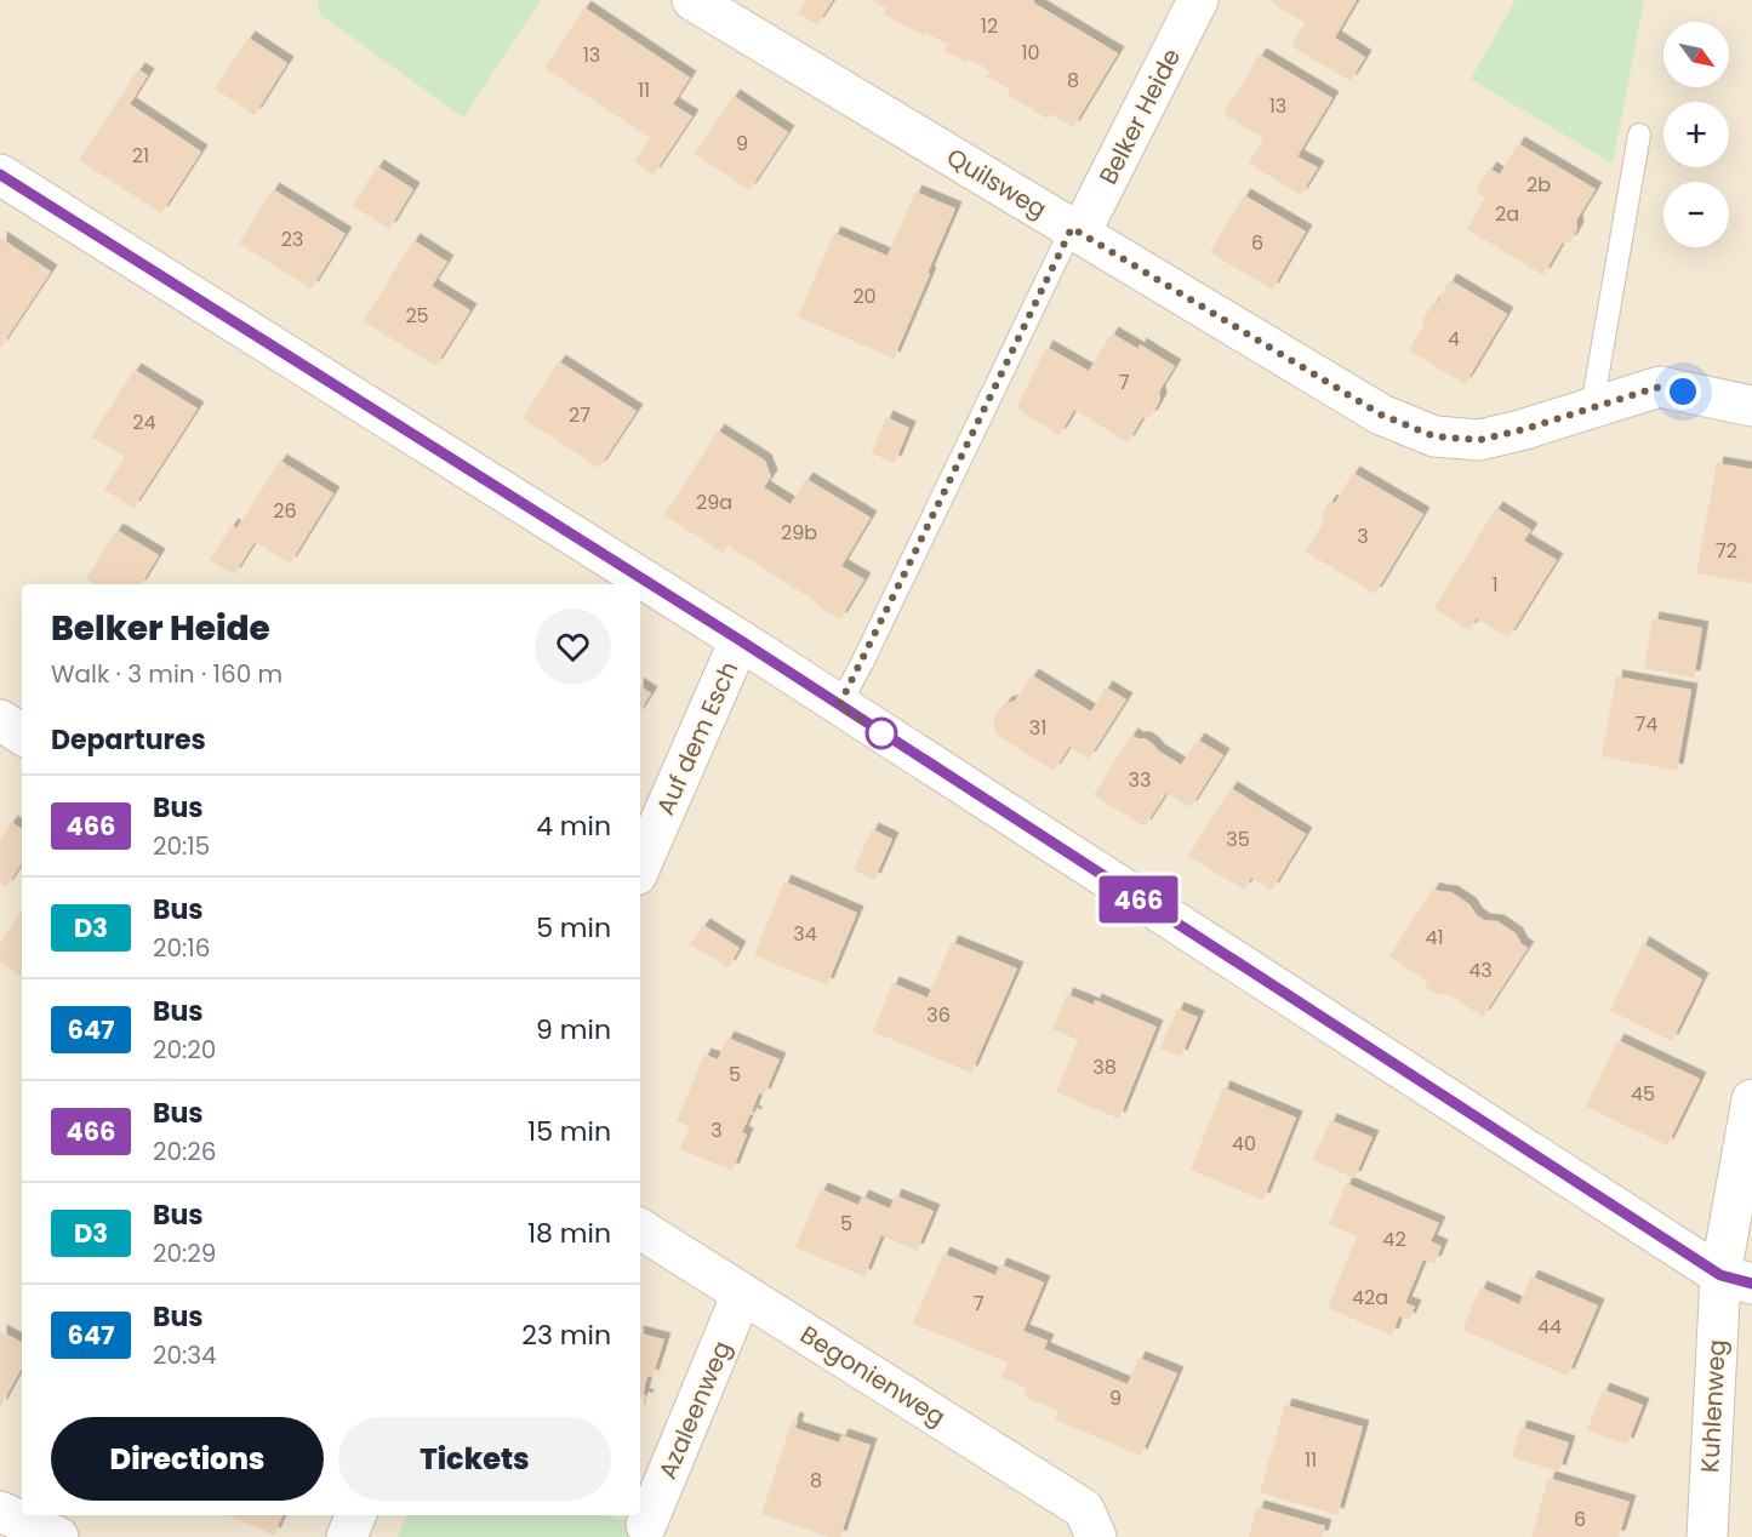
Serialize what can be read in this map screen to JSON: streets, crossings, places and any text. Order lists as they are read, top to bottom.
{
  "streets": {
    "street": [
      "Belker Heide",
      "Quilsweg",
      "Auf dem Esch",
      "Begonienweg",
      "Kuhlenweg",
      "Azaleenweg"
    ]
  },
  "crossings": [
    ["Belker Heide", "Quilsweg"],
    ["Begonienweg", "Azaleenweg"]
  ],
  "lines": ["bus line 466"],
  "house_numbers": [
    "12",
    "10",
    "13",
    "8",
    "11",
    "13",
    "9",
    "21",
    "2b",
    "2a",
    "23",
    "6",
    "20",
    "25",
    "4",
    "7",
    "27",
    "24",
    "29a",
    "26",
    "29b",
    "3",
    "72",
    "1",
    "74",
    "31",
    "33",
    "35",
    "34",
    "41",
    "43",
    "36",
    "38",
    "5",
    "45",
    "3",
    "40",
    "5",
    "42",
    "42a",
    "7",
    "44",
    "9",
    "11",
    "8",
    "6"
  ],
  "north": "bottom right",
  "page": {
    "on_map": "466",
    "map_buttons": ["+", "−"],
    "heading": [
      ["Belker Heide", "Walk · 3 min · 160 m"],
      "Departures"
    ],
    "list": [
      {
        "mark": "466",
        "name": "Bus",
        "note": "20:15",
        "value": "4 min"
      },
      {
        "mark": "D3",
        "name": "Bus",
        "note": "20:16",
        "value": "5 min"
      },
      {
        "mark": "647",
        "name": "Bus",
        "note": "20:20",
        "value": "9 min"
      },
      {
        "mark": "466",
        "name": "Bus",
        "note": "20:26",
        "value": "15 min"
      },
      {
        "mark": "D3",
        "name": "Bus",
        "note": "20:29",
        "value": "18 min"
      },
      {
        "mark": "647",
        "name": "Bus",
        "note": "20:34",
        "value": "23 min"
      }
    ],
    "buttons": ["Directions", "Tickets"]
  }
}
